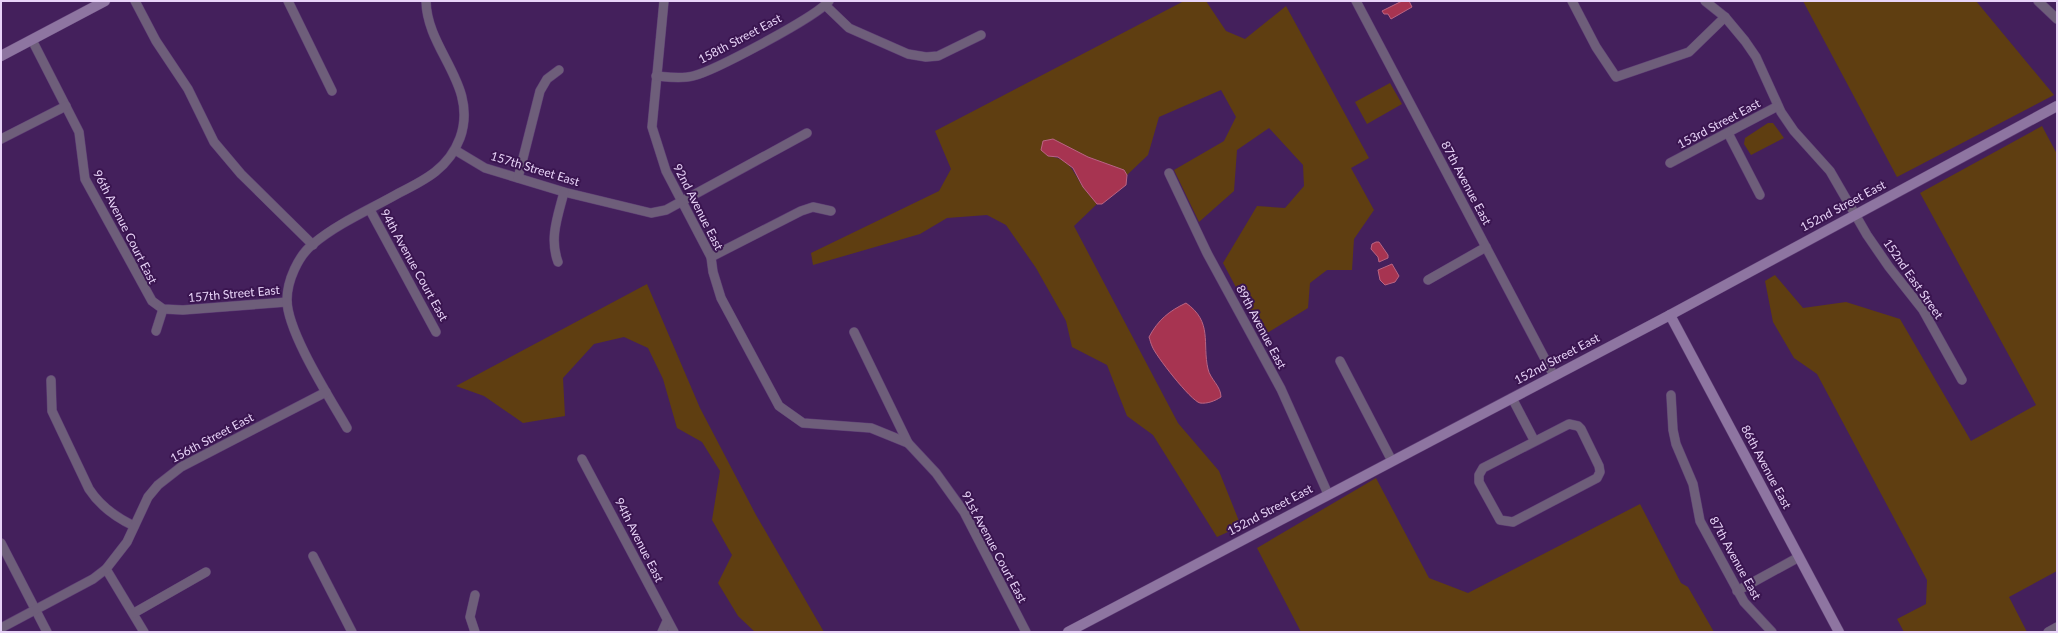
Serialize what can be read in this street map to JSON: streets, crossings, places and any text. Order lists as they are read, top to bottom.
{
  "streets": {
    "street": [
      "158th Street East",
      "153rd Street East",
      "157th Street East",
      "87th Avenue East",
      "152nd Street East",
      "92nd Avenue East",
      "96th Avenue Court East",
      "94th Avenue Court East",
      "152nd East Street",
      "89th Avenue East",
      "156th Street East",
      "86th Avenue East",
      "94th Avenue East",
      "91st Avenue Court East"
    ]
  },
  "crossings": [
    ["158th Street East", "92nd Avenue East"],
    ["153rd Street East", "152nd East Street"],
    ["157th Street East", "92nd Avenue East"],
    ["157th Street East", "96th Avenue Court East"],
    ["157th Street East", "94th Avenue Court East"],
    ["87th Avenue East", "152nd Street East"],
    ["152nd Street East", "152nd East Street"],
    ["152nd Street East", "89th Avenue East"],
    ["152nd Street East", "86th Avenue East"],
    ["92nd Avenue East", "91st Avenue Court East"]
  ]
}
